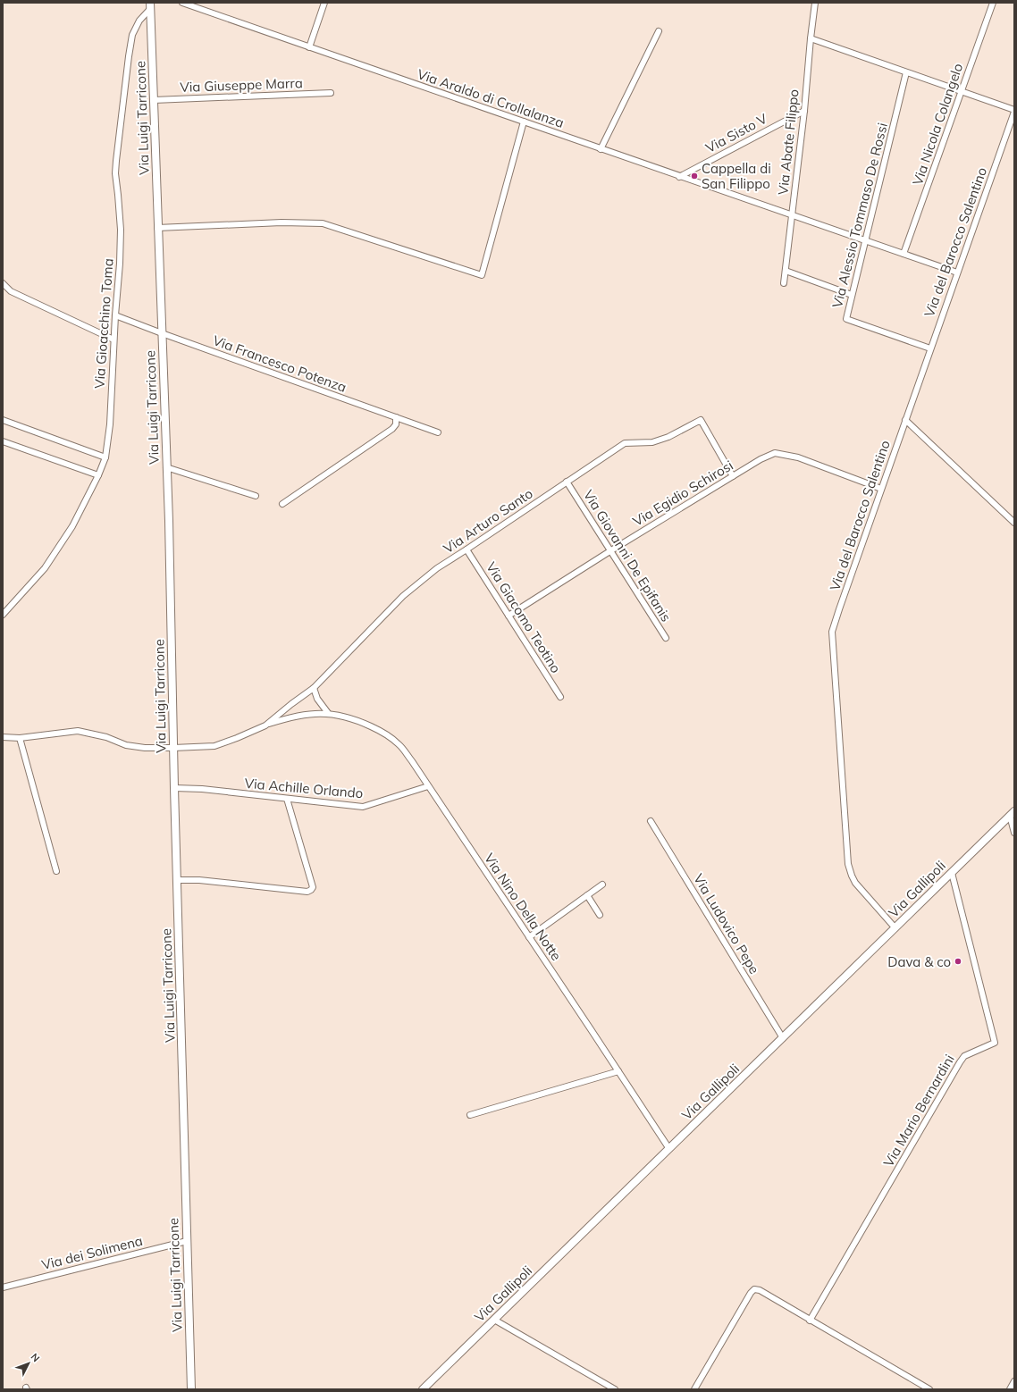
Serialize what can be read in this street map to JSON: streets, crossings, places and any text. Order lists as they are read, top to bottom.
{
  "streets": {
    "main road": ["Via Luigi Tarricone", "Via Gallipoli"],
    "street": [
      "Via Giuseppe Marra",
      "Via Araldo di Crollalanza",
      "Via Nicola Colangelo",
      "Via Sisto V",
      "Via Abate Filippo",
      "Via Alessio Tommaso De Rossi",
      "Via del Barocco Salentino",
      "Via Gioacchino Toma",
      "Via Francesco Potenza",
      "Via Egidio Schirosi",
      "Via Arturo Santo",
      "Via Giovanni De Epifanis",
      "Via Giacomo Teotino",
      "Via Achille Orlando",
      "Via Nino Della Notte",
      "Via Ludovico Pepe",
      "Via Mario Bernardini",
      "Via dei Solimena"
    ]
  },
  "crossings": [
    ["Via Giuseppe Marra", "Via Luigi Tarricone"],
    ["Via Araldo di Crollalanza", "Via Nicola Colangelo"],
    ["Via Araldo di Crollalanza", "Via Sisto V"],
    ["Via Araldo di Crollalanza", "Via Abate Filippo"],
    ["Via Araldo di Crollalanza", "Via Alessio Tommaso De Rossi"],
    ["Via Araldo di Crollalanza", "Via del Barocco Salentino"],
    ["Via Luigi Tarricone", "Via Gioacchino Toma"],
    ["Via Luigi Tarricone", "Via Francesco Potenza"],
    ["Via Luigi Tarricone", "Via Arturo Santo"],
    ["Via Luigi Tarricone", "Via Achille Orlando"],
    ["Via Luigi Tarricone", "Via dei Solimena"],
    ["Via Sisto V", "Via Abate Filippo"],
    ["Via Alessio Tommaso De Rossi", "Via del Barocco Salentino"],
    ["Via del Barocco Salentino", "Via Egidio Schirosi"],
    ["Via del Barocco Salentino", "Via Gallipoli"],
    ["Via Gioacchino Toma", "Via Francesco Potenza"],
    ["Via Egidio Schirosi", "Via Arturo Santo"],
    ["Via Egidio Schirosi", "Via Giovanni De Epifanis"],
    ["Via Egidio Schirosi", "Via Giacomo Teotino"],
    ["Via Arturo Santo", "Via Giovanni De Epifanis"],
    ["Via Arturo Santo", "Via Giacomo Teotino"],
    ["Via Arturo Santo", "Via Nino Della Notte"],
    ["Via Achille Orlando", "Via Nino Della Notte"],
    ["Via Gallipoli", "Via Nino Della Notte"],
    ["Via Gallipoli", "Via Ludovico Pepe"],
    ["Via Gallipoli", "Via Mario Bernardini"]
  ],
  "places": ["Cappella di San Filippo", "Dava & co"],
  "north": "top right"
}
